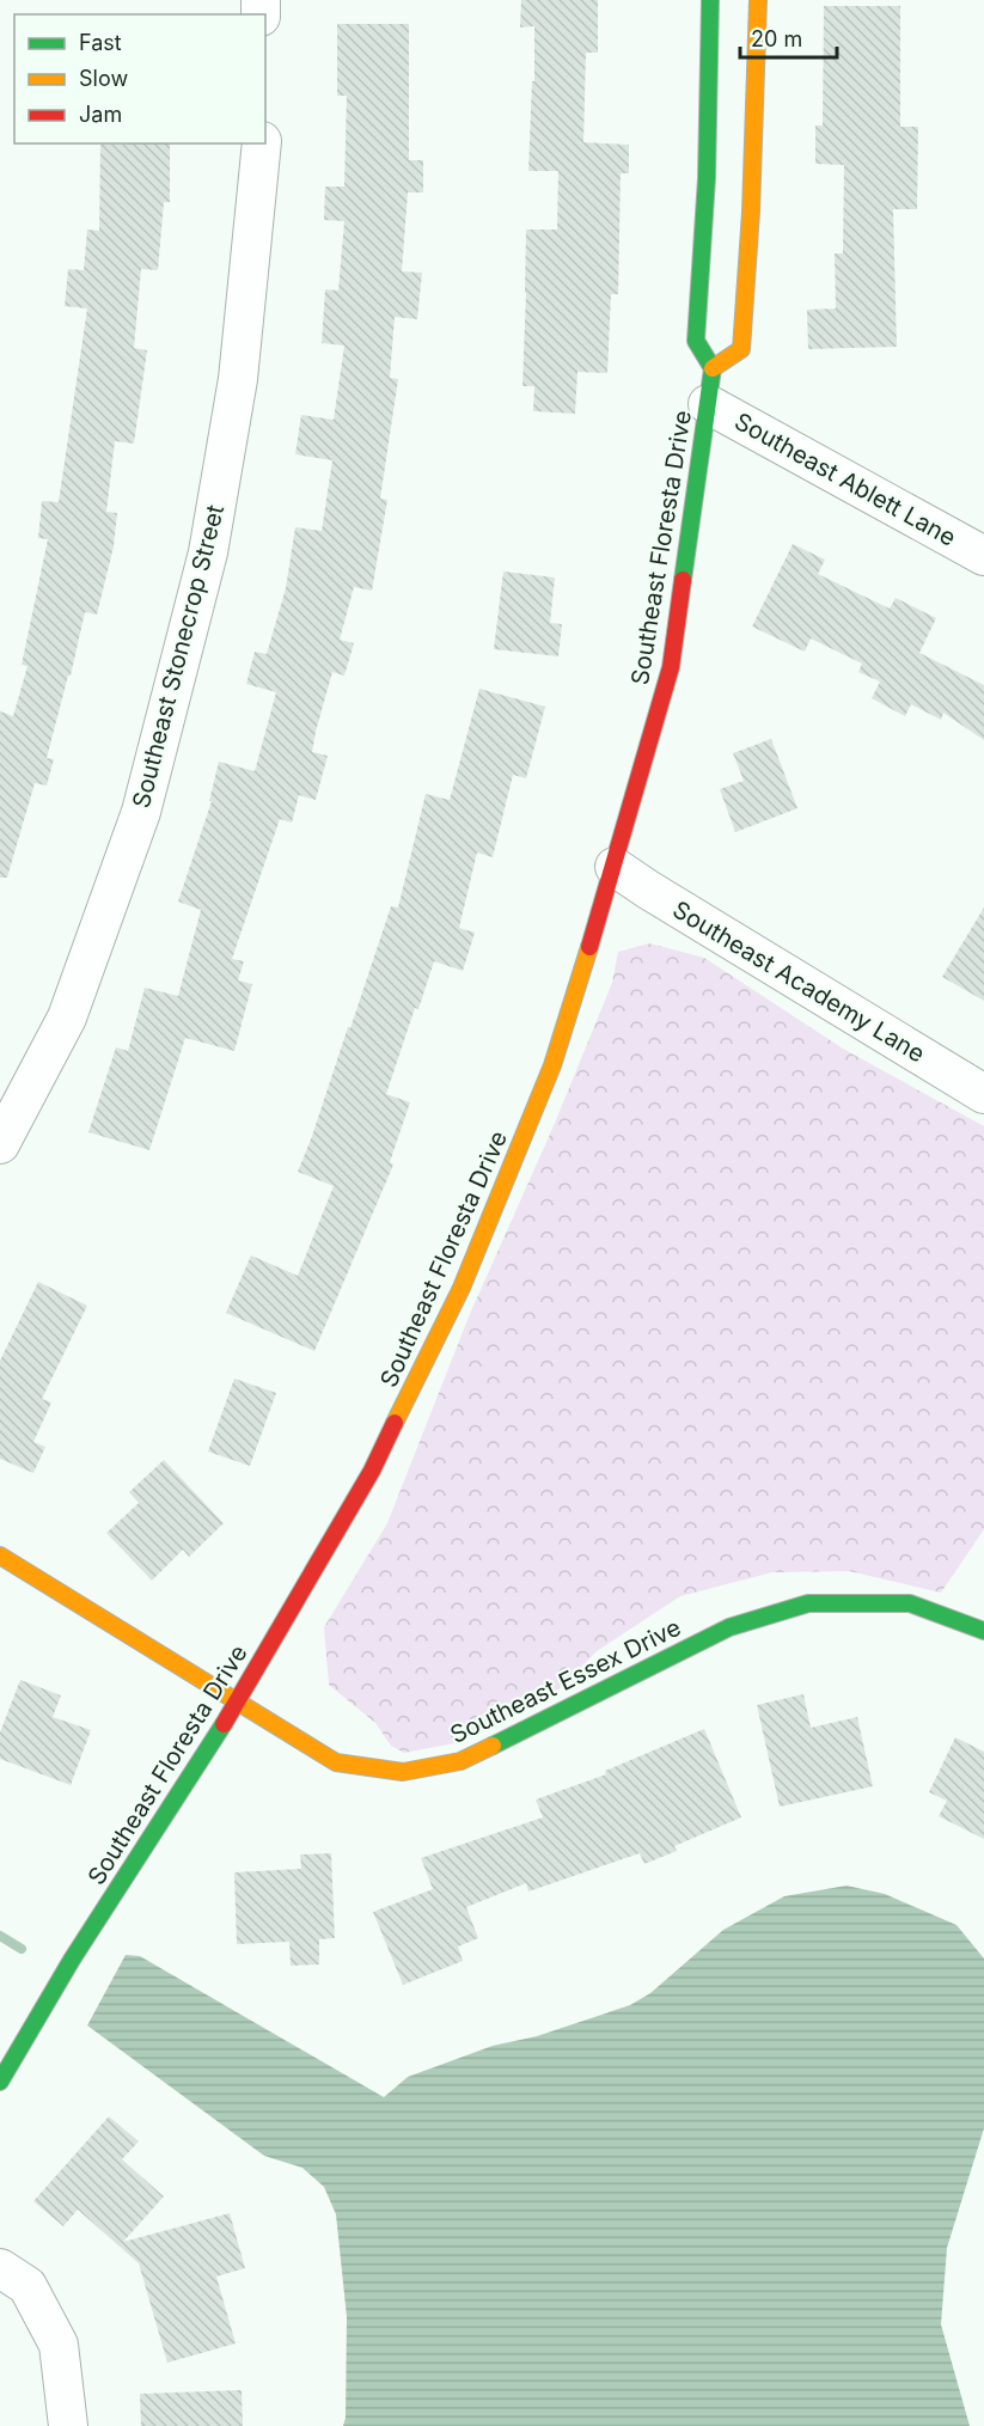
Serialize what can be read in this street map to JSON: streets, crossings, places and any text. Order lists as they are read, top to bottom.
{
  "streets": {
    "street": [
      "Southeast Ablett Lane",
      "Southeast Floresta Drive",
      "Southeast Stonecrop Street",
      "Southeast Academy Lane",
      "Southeast Essex Drive"
    ]
  },
  "crossings": [
    ["Southeast Ablett Lane", "Southeast Floresta Drive"],
    ["Southeast Floresta Drive", "Southeast Academy Lane"],
    ["Southeast Floresta Drive", "Southeast Essex Drive"]
  ],
  "legend": ["Fast", "Slow", "Jam"],
  "scale_bar": "20 m"
}
